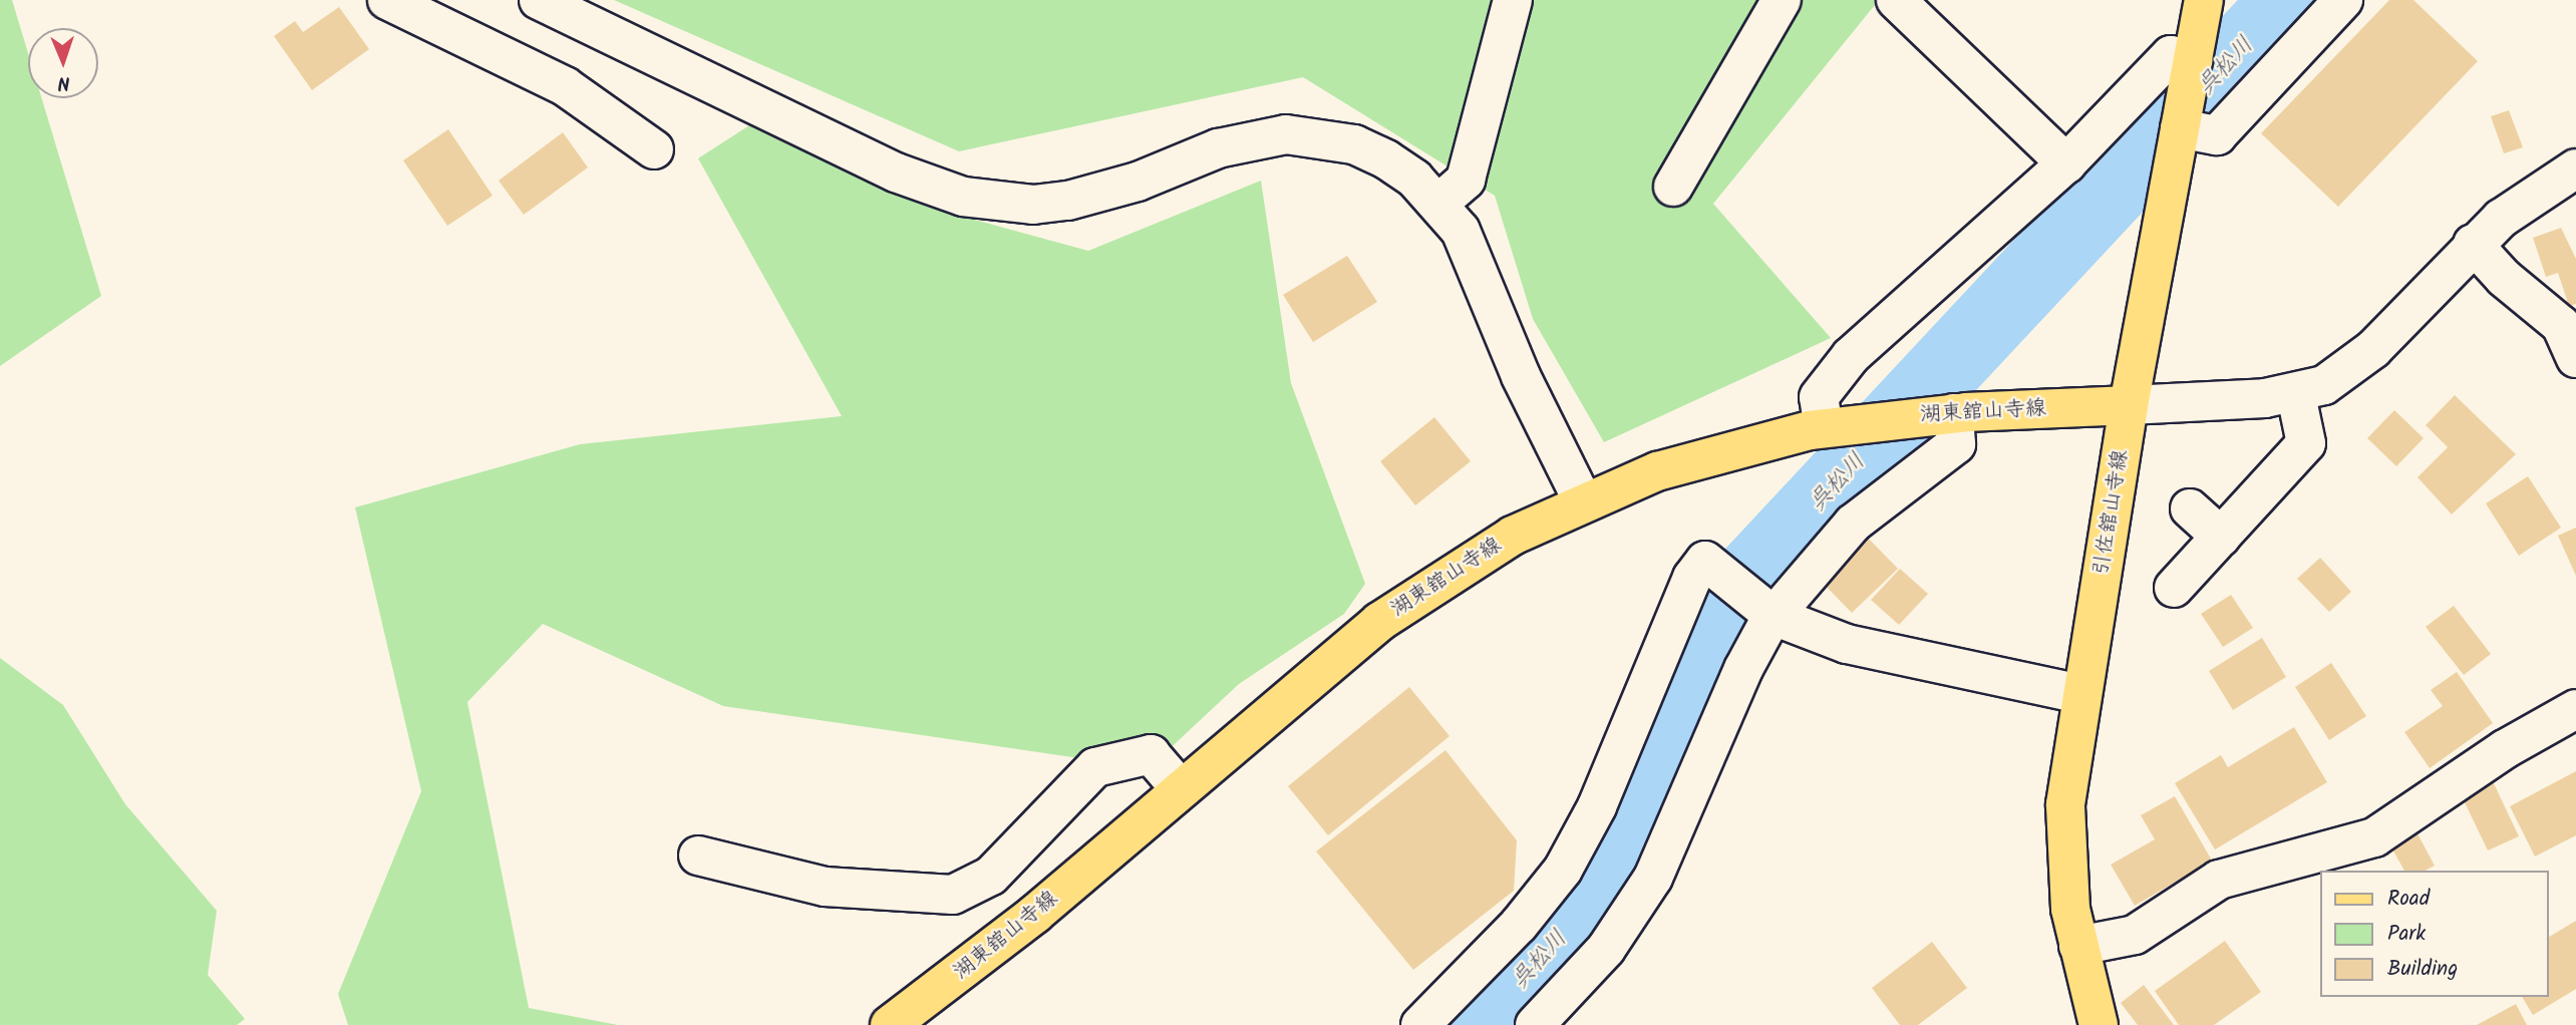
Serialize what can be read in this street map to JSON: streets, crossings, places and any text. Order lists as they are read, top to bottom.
{
  "streets": {
    "main road": ["湖東舘山寺線", "引佐舘山寺線"]
  },
  "crossings": [
    ["湖東舘山寺線", "引佐舘山寺線"]
  ],
  "water": ["呉松川"],
  "legend": ["Road", "Park", "Building"],
  "north": "bottom"
}
